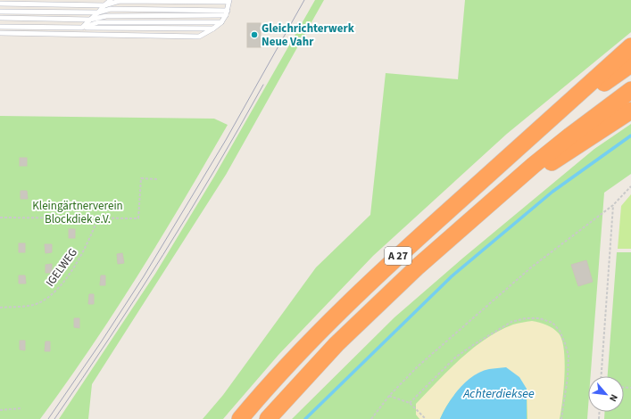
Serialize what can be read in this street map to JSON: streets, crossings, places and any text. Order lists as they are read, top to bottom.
{
  "streets": {
    "highway": ["A 27"],
    "path": ["IGELWEG"]
  },
  "water": ["Achterdieksee"],
  "parks": ["Kleingärtnerverein Blockdiek e.V."],
  "places": ["Gleichrichterwerk Neue Vahr"],
  "north": "bottom right"
}
